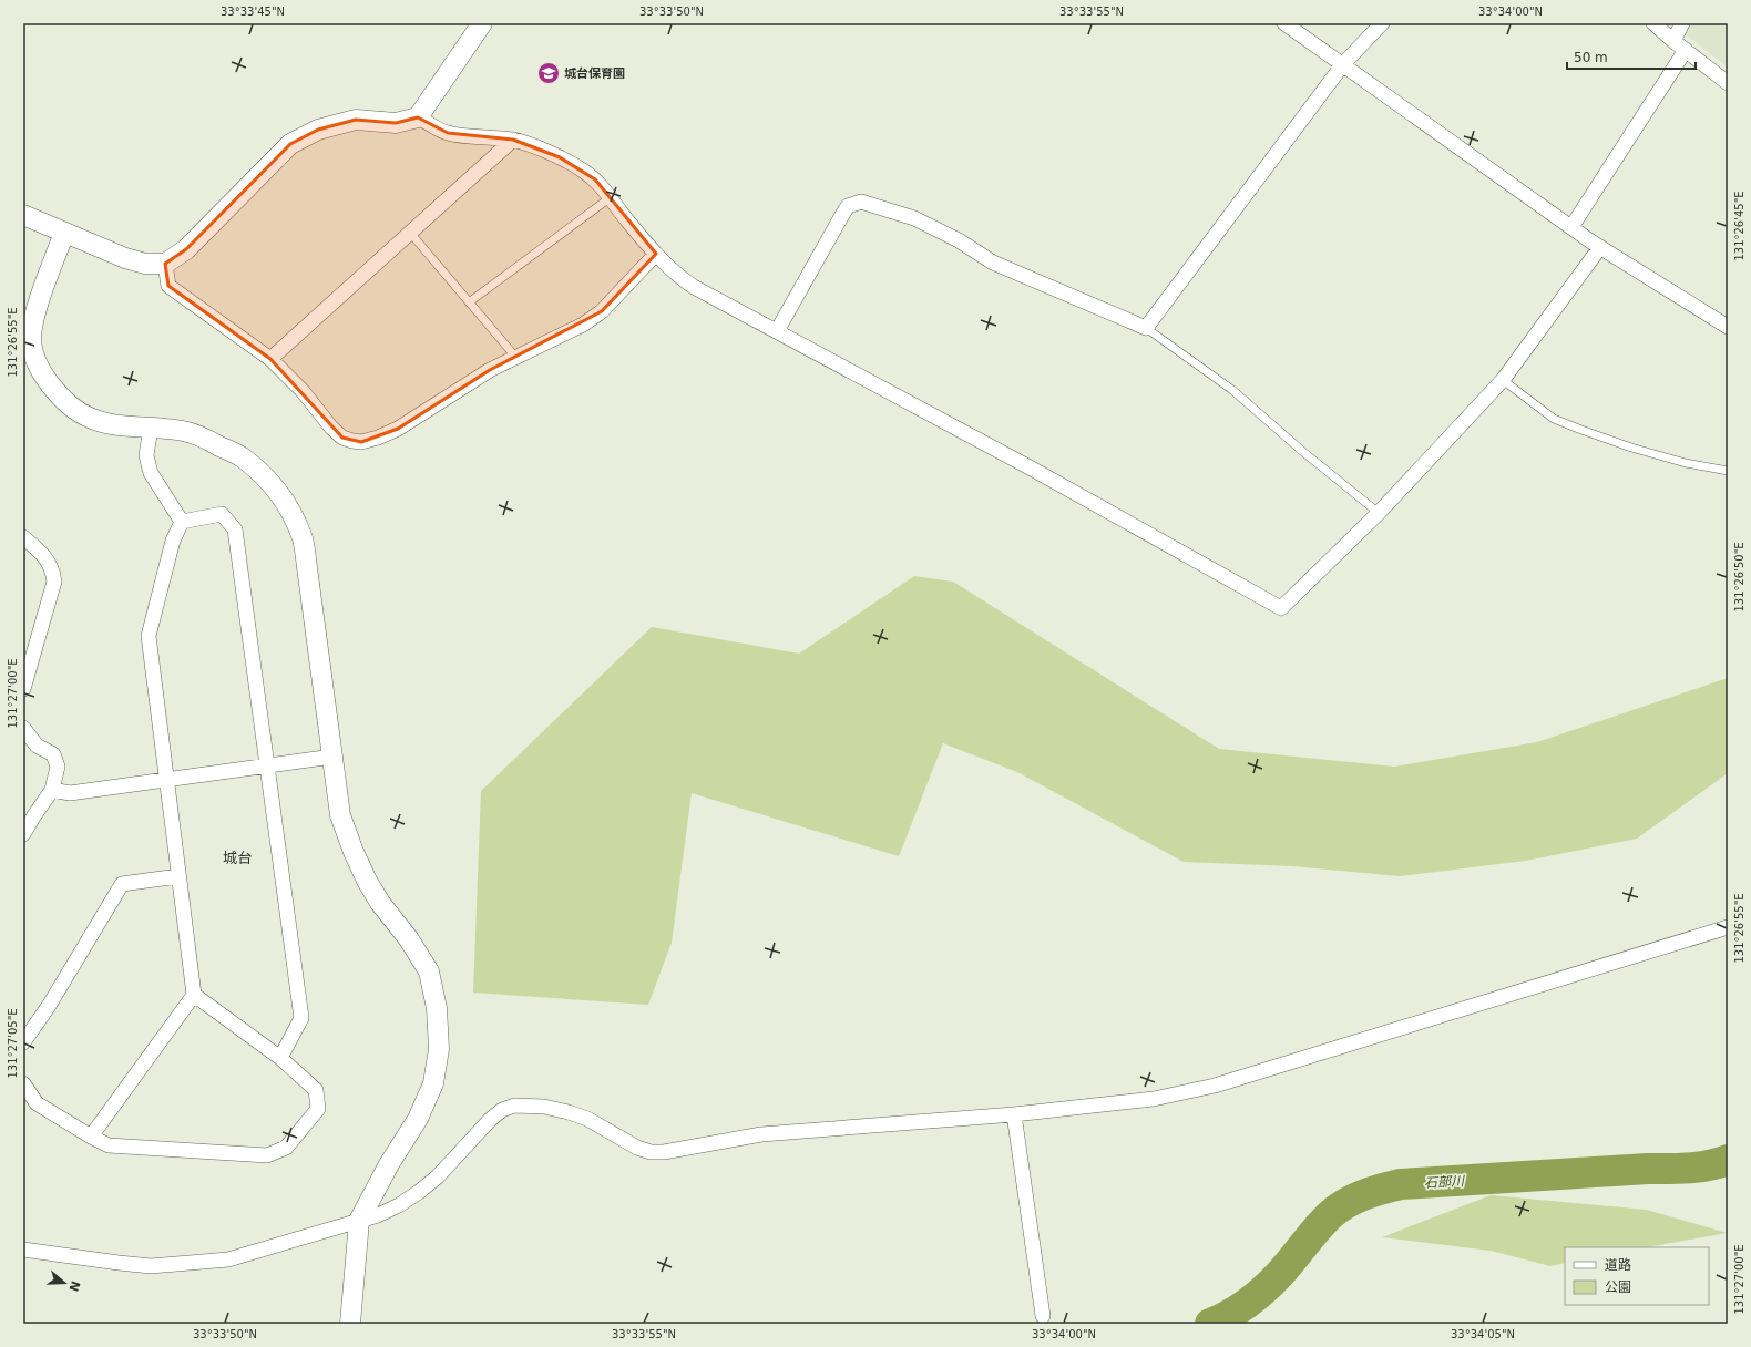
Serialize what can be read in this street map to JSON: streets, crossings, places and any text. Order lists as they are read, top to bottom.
{
  "districts": ["城台"],
  "water": ["石部川"],
  "places": {
    "school or university": ["城台保育園"]
  },
  "legend": ["道路", "公園"],
  "scale_bar": "50 m",
  "north": "right",
  "coordinates": [
    "33°33'45\"N",
    "33°33'50\"N",
    "33°33'55\"N",
    "33°34'00\"N",
    "131°26'45\"E",
    "131°26'55\"E",
    "131°26'50\"E",
    "131°27'00\"E",
    "131°27'05\"E",
    "33°34'05\"N"
  ]
}
